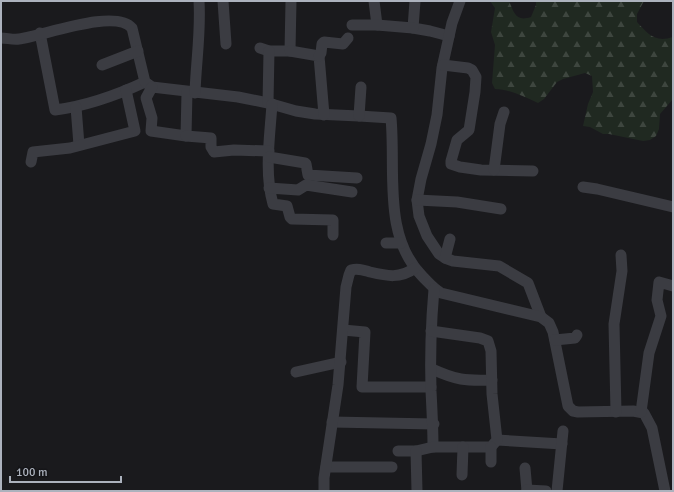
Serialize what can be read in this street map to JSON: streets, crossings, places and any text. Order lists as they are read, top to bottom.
{
  "scale_bar": "100 m"
}
